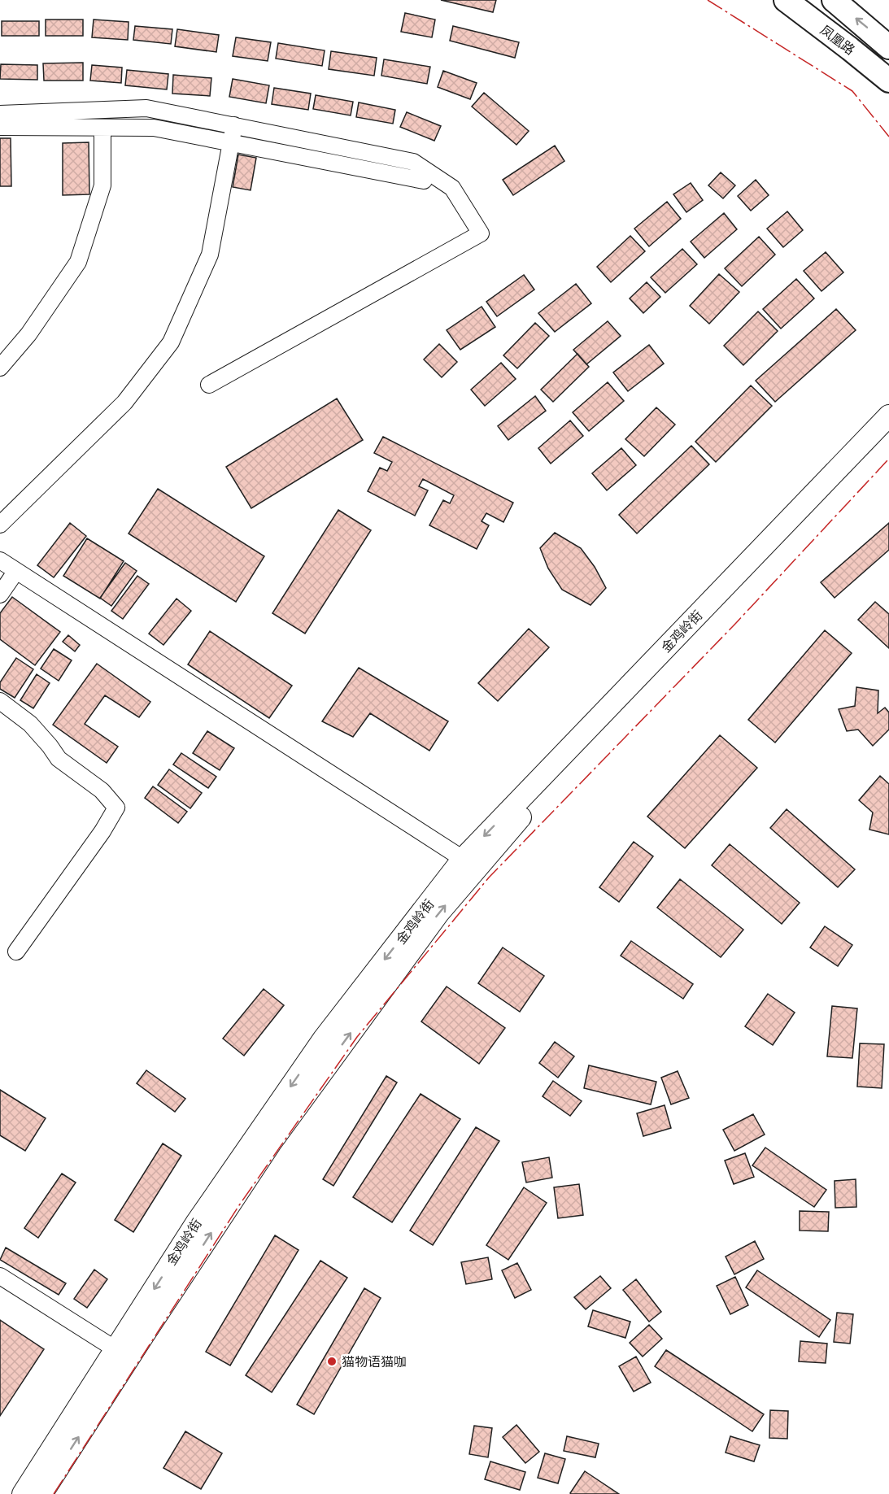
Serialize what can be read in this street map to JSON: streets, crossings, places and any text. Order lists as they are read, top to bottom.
{
  "streets": {
    "highway": ["凤凰路"],
    "main road": ["金鸡岭街"]
  },
  "places": ["猫物语猫咖"]
}
